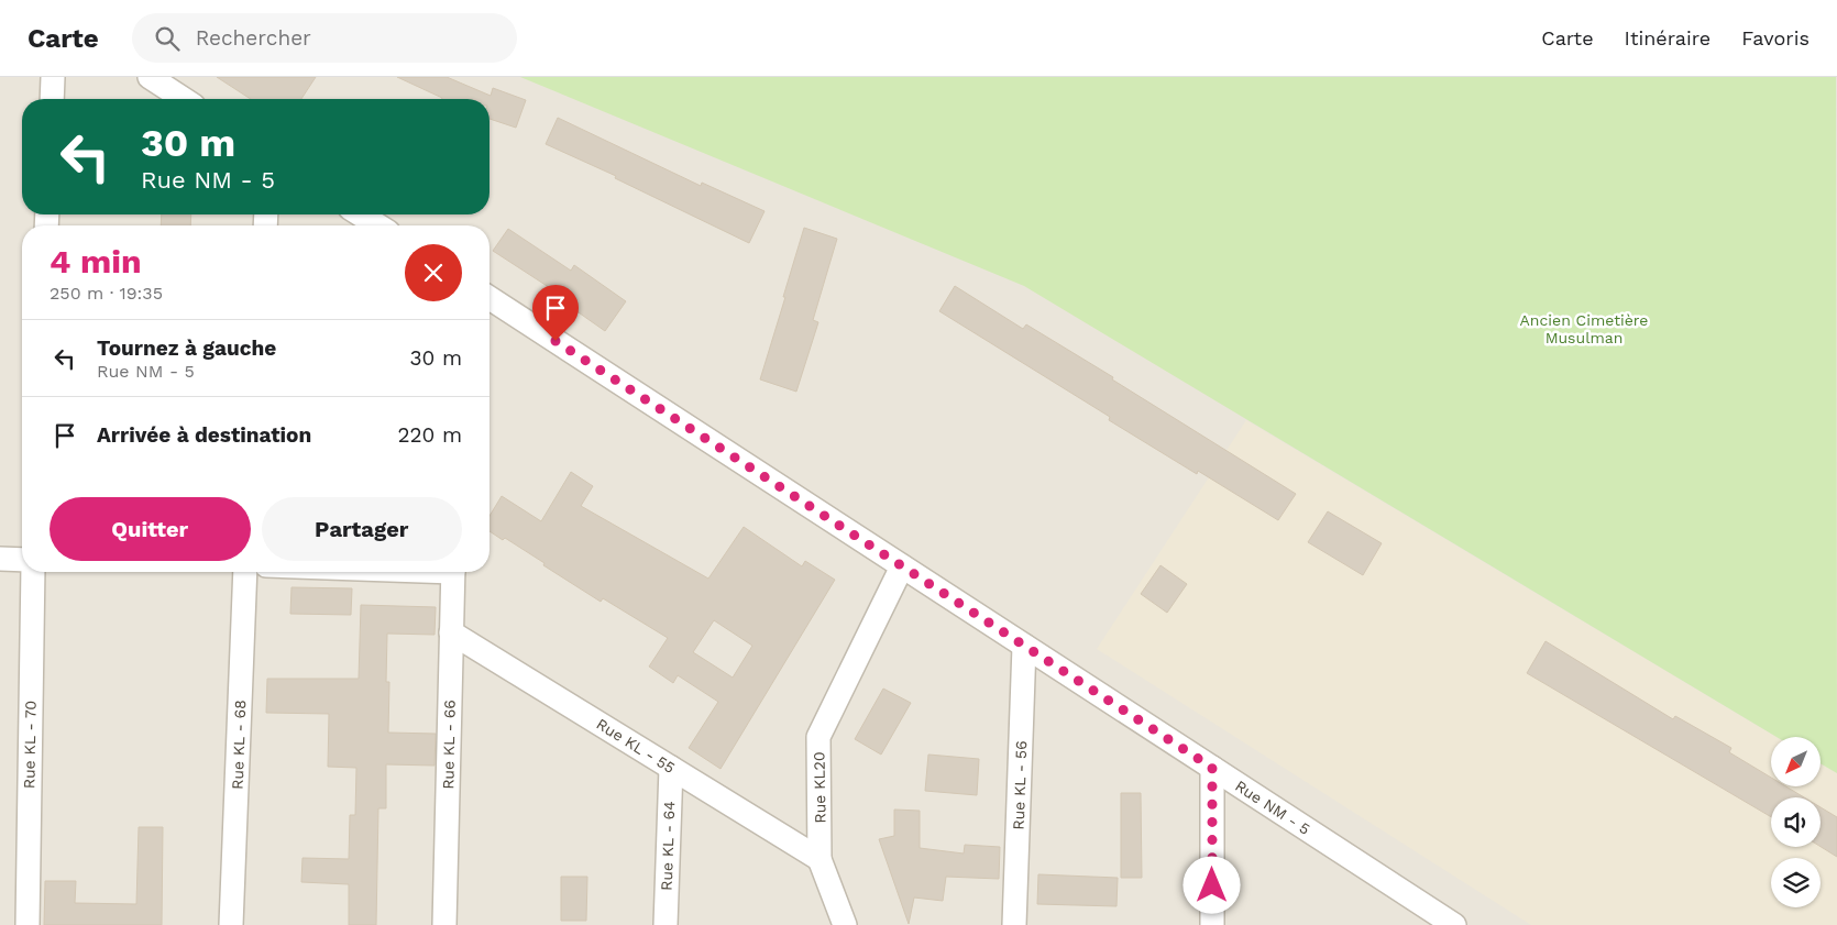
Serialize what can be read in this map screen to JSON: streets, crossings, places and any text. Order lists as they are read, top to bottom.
{
  "streets": {
    "street": [
      "Rue KL - 70",
      "Rue KL - 68",
      "Rue KL - 66",
      "Rue KL - 55",
      "Rue KL - 56",
      "Rue KL20",
      "Rue NM - 5",
      "Rue KL - 64"
    ]
  },
  "crossings": [
    ["Rue KL - 66", "Rue KL - 55"],
    ["Rue KL - 55", "Rue KL20"],
    ["Rue KL - 55", "Rue KL - 64"],
    ["Rue KL - 56", "Rue NM - 5"],
    ["Rue KL20", "Rue NM - 5"]
  ],
  "parks": ["Ancien Cimetière Musulman"],
  "north": "bottom left",
  "page": {
    "header": "Carte",
    "search": "Rechercher",
    "nav": ["Carte", "Itinéraire", "Favoris"],
    "turn": ["30 m", "Rue NM - 5"],
    "heading": ["4 min", "250 m · 19:35"],
    "list": [
      {
        "name": "Tournez à gauche",
        "note": "Rue NM - 5",
        "value": "30 m"
      },
      {
        "name": "Arrivée à destination",
        "value": "220 m"
      }
    ],
    "buttons": ["Quitter", "Partager"]
  }
}
